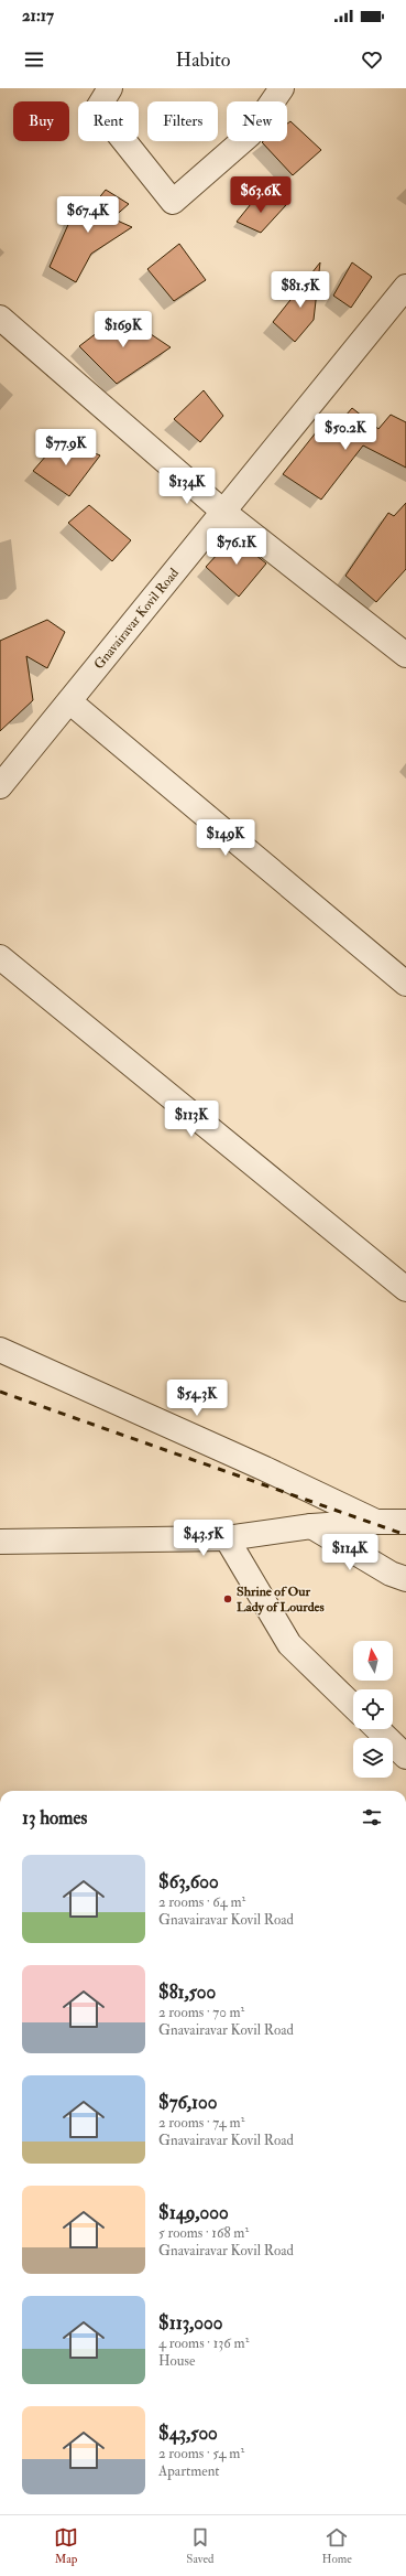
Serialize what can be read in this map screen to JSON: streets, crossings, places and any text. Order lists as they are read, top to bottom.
{
  "streets": {
    "street": ["Gnavairavar Kovil Road"]
  },
  "places": ["Shrine of Our Lady of Lourdes"],
  "north": "top",
  "page": {
    "status": "21:17",
    "header": "Habito",
    "chip": [
      "Buy",
      "Rent",
      "Filters",
      "New"
    ],
    "price": [
      "$63.6K",
      "$67.4K",
      "$81.5K",
      "$169K",
      "$50.2K",
      "$77.9K",
      "$134K",
      "$76.1K",
      "$149K",
      "$113K",
      "$54.3K",
      "$43.5K",
      "$114K"
    ],
    "heading": "13 homes",
    "list": [
      {
        "name": "$63,600",
        "note": "2 rooms · 64 m² · Gnavairavar Kovil Road"
      },
      {
        "name": "$81,500",
        "note": "2 rooms · 70 m² · Gnavairavar Kovil Road"
      },
      {
        "name": "$76,100",
        "note": "2 rooms · 74 m² · Gnavairavar Kovil Road"
      },
      {
        "name": "$149,000",
        "note": "5 rooms · 168 m² · Gnavairavar Kovil Road"
      },
      {
        "name": "$113,000",
        "note": "4 rooms · 136 m² · House"
      },
      {
        "name": "$43,500",
        "note": "2 rooms · 54 m² · Apartment"
      }
    ],
    "tabs": ["Map", "Saved", "Home"]
  }
}
